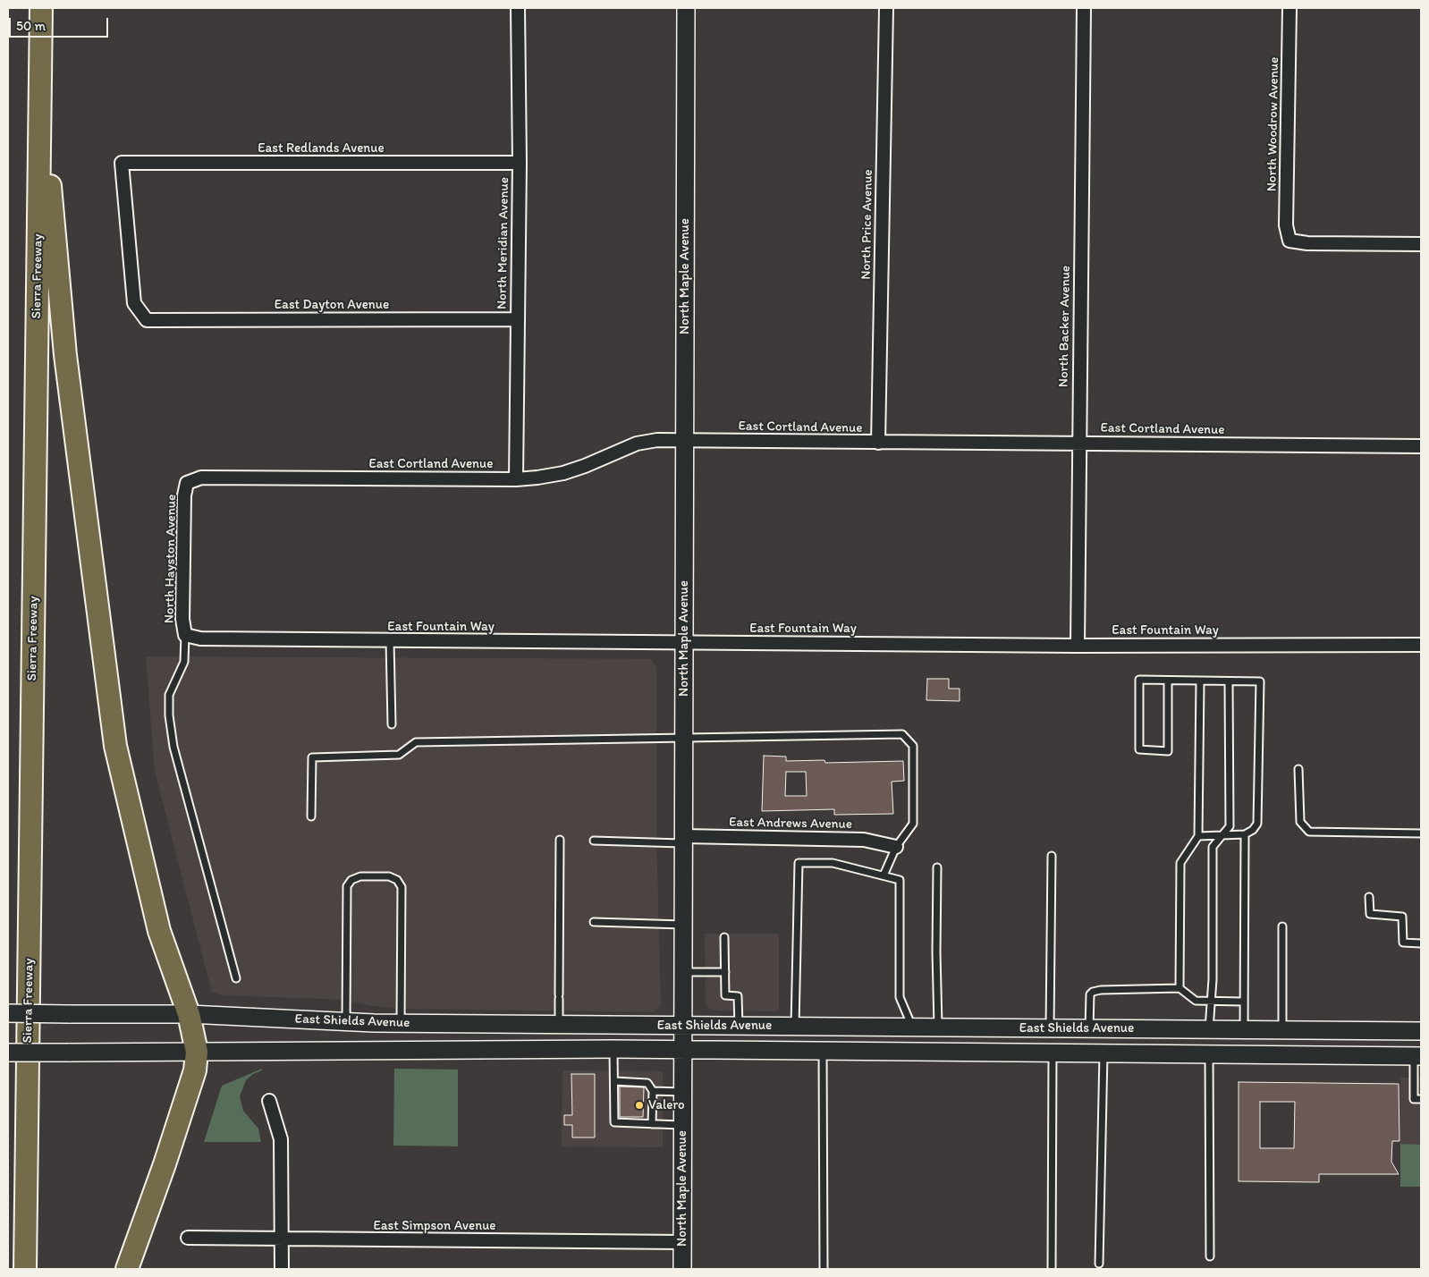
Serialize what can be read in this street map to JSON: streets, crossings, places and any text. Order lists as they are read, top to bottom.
{
  "streets": {
    "highway": ["Sierra Freeway"],
    "main road": ["North Maple Avenue", "East Shields Avenue"],
    "street": [
      "North Woodrow Avenue",
      "East Redlands Avenue",
      "North Price Avenue",
      "North Meridian Avenue",
      "East Dayton Avenue",
      "North Backer Avenue",
      "East Cortland Avenue",
      "North Hayston Avenue",
      "East Fountain Way",
      "East Andrews Avenue",
      "East Simpson Avenue"
    ]
  },
  "crossings": [
    ["East Redlands Avenue", "North Meridian Avenue"],
    ["East Redlands Avenue", "East Dayton Avenue"],
    ["North Price Avenue", "East Cortland Avenue"],
    ["North Meridian Avenue", "East Dayton Avenue"],
    ["North Meridian Avenue", "East Cortland Avenue"],
    ["North Maple Avenue", "East Cortland Avenue"],
    ["North Maple Avenue", "East Fountain Way"],
    ["North Maple Avenue", "East Andrews Avenue"],
    ["North Maple Avenue", "East Shields Avenue"],
    ["North Maple Avenue", "East Simpson Avenue"],
    ["North Backer Avenue", "East Cortland Avenue"],
    ["North Backer Avenue", "East Fountain Way"],
    ["East Cortland Avenue", "North Hayston Avenue"],
    ["North Hayston Avenue", "East Fountain Way"]
  ],
  "places": ["Valero"],
  "scale_bar": "50 m"
}
